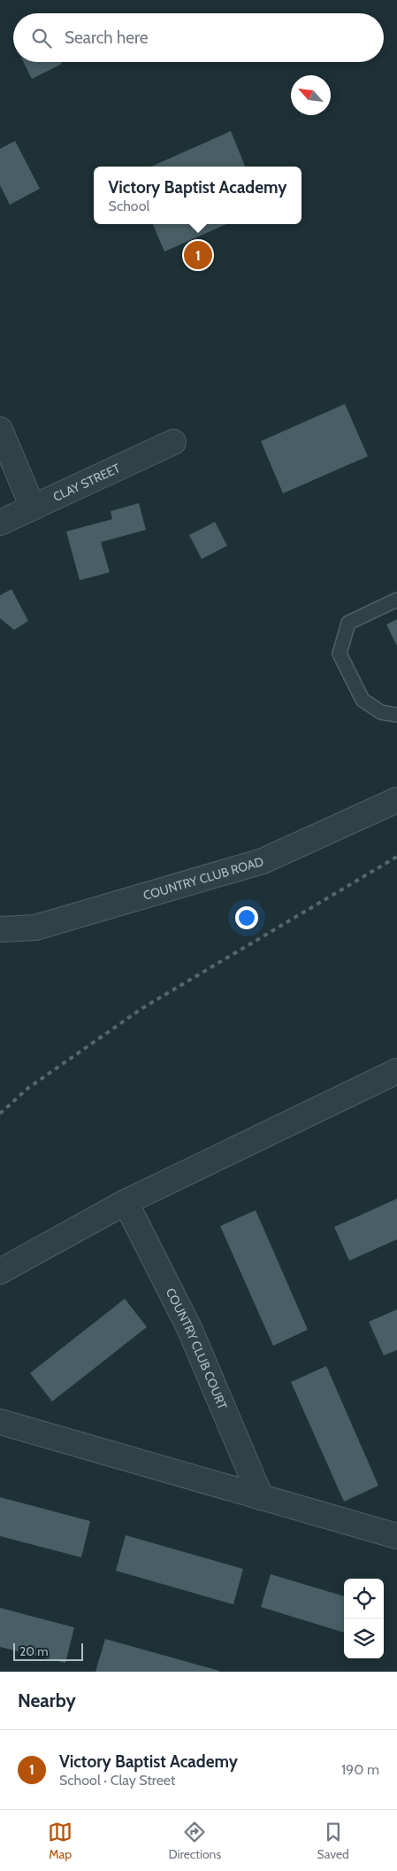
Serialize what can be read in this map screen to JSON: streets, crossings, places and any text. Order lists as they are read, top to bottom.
{
  "streets": {
    "street": ["CLAY STREET", "COUNTRY CLUB ROAD", "COUNTRY CLUB COURT"]
  },
  "scale_bar": "20 m",
  "north": "top left",
  "page": {
    "search": "Search here",
    "popup": ["Victory Baptist Academy", "School"],
    "pins": "1",
    "scale": "20 m",
    "heading": "Nearby",
    "list": [
      {
        "mark": "1",
        "name": "Victory Baptist Academy",
        "note": "School · Clay Street",
        "value": "190 m"
      }
    ],
    "nav": ["Map", "Directions", "Saved"]
  }
}
